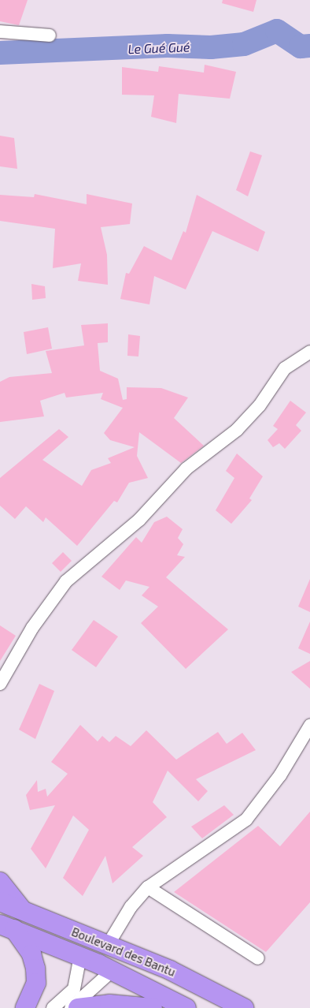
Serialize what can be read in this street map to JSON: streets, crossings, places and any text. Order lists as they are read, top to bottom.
{
  "streets": {
    "highway": ["Boulevard des Bantu"]
  },
  "water": ["Le Gué Gué"]
}
